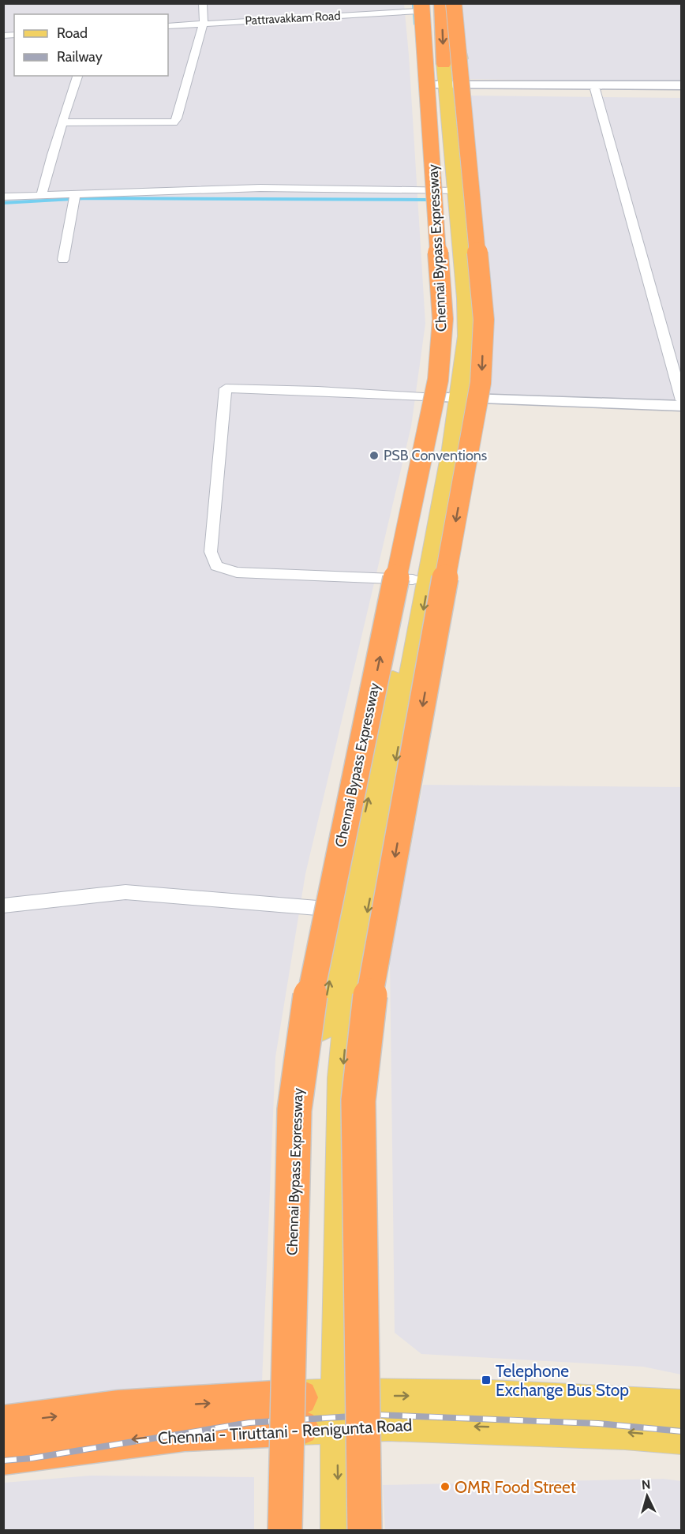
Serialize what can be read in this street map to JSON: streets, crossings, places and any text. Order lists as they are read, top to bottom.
{
  "streets": {
    "highway": ["Chennai Bypass Expressway", "Chennai - Tiruttani - Renigunta Road"],
    "street": ["Pattravakkam Road"]
  },
  "crossings": [
    ["Pattravakkam Road", "Chennai Bypass Expressway"]
  ],
  "places": {
    "other": ["PSB Conventions", "OMR Food Street"],
    "transit": ["Telephone Exchange Bus Stop"]
  },
  "legend": ["Road", "Railway"],
  "north": "top"
}
